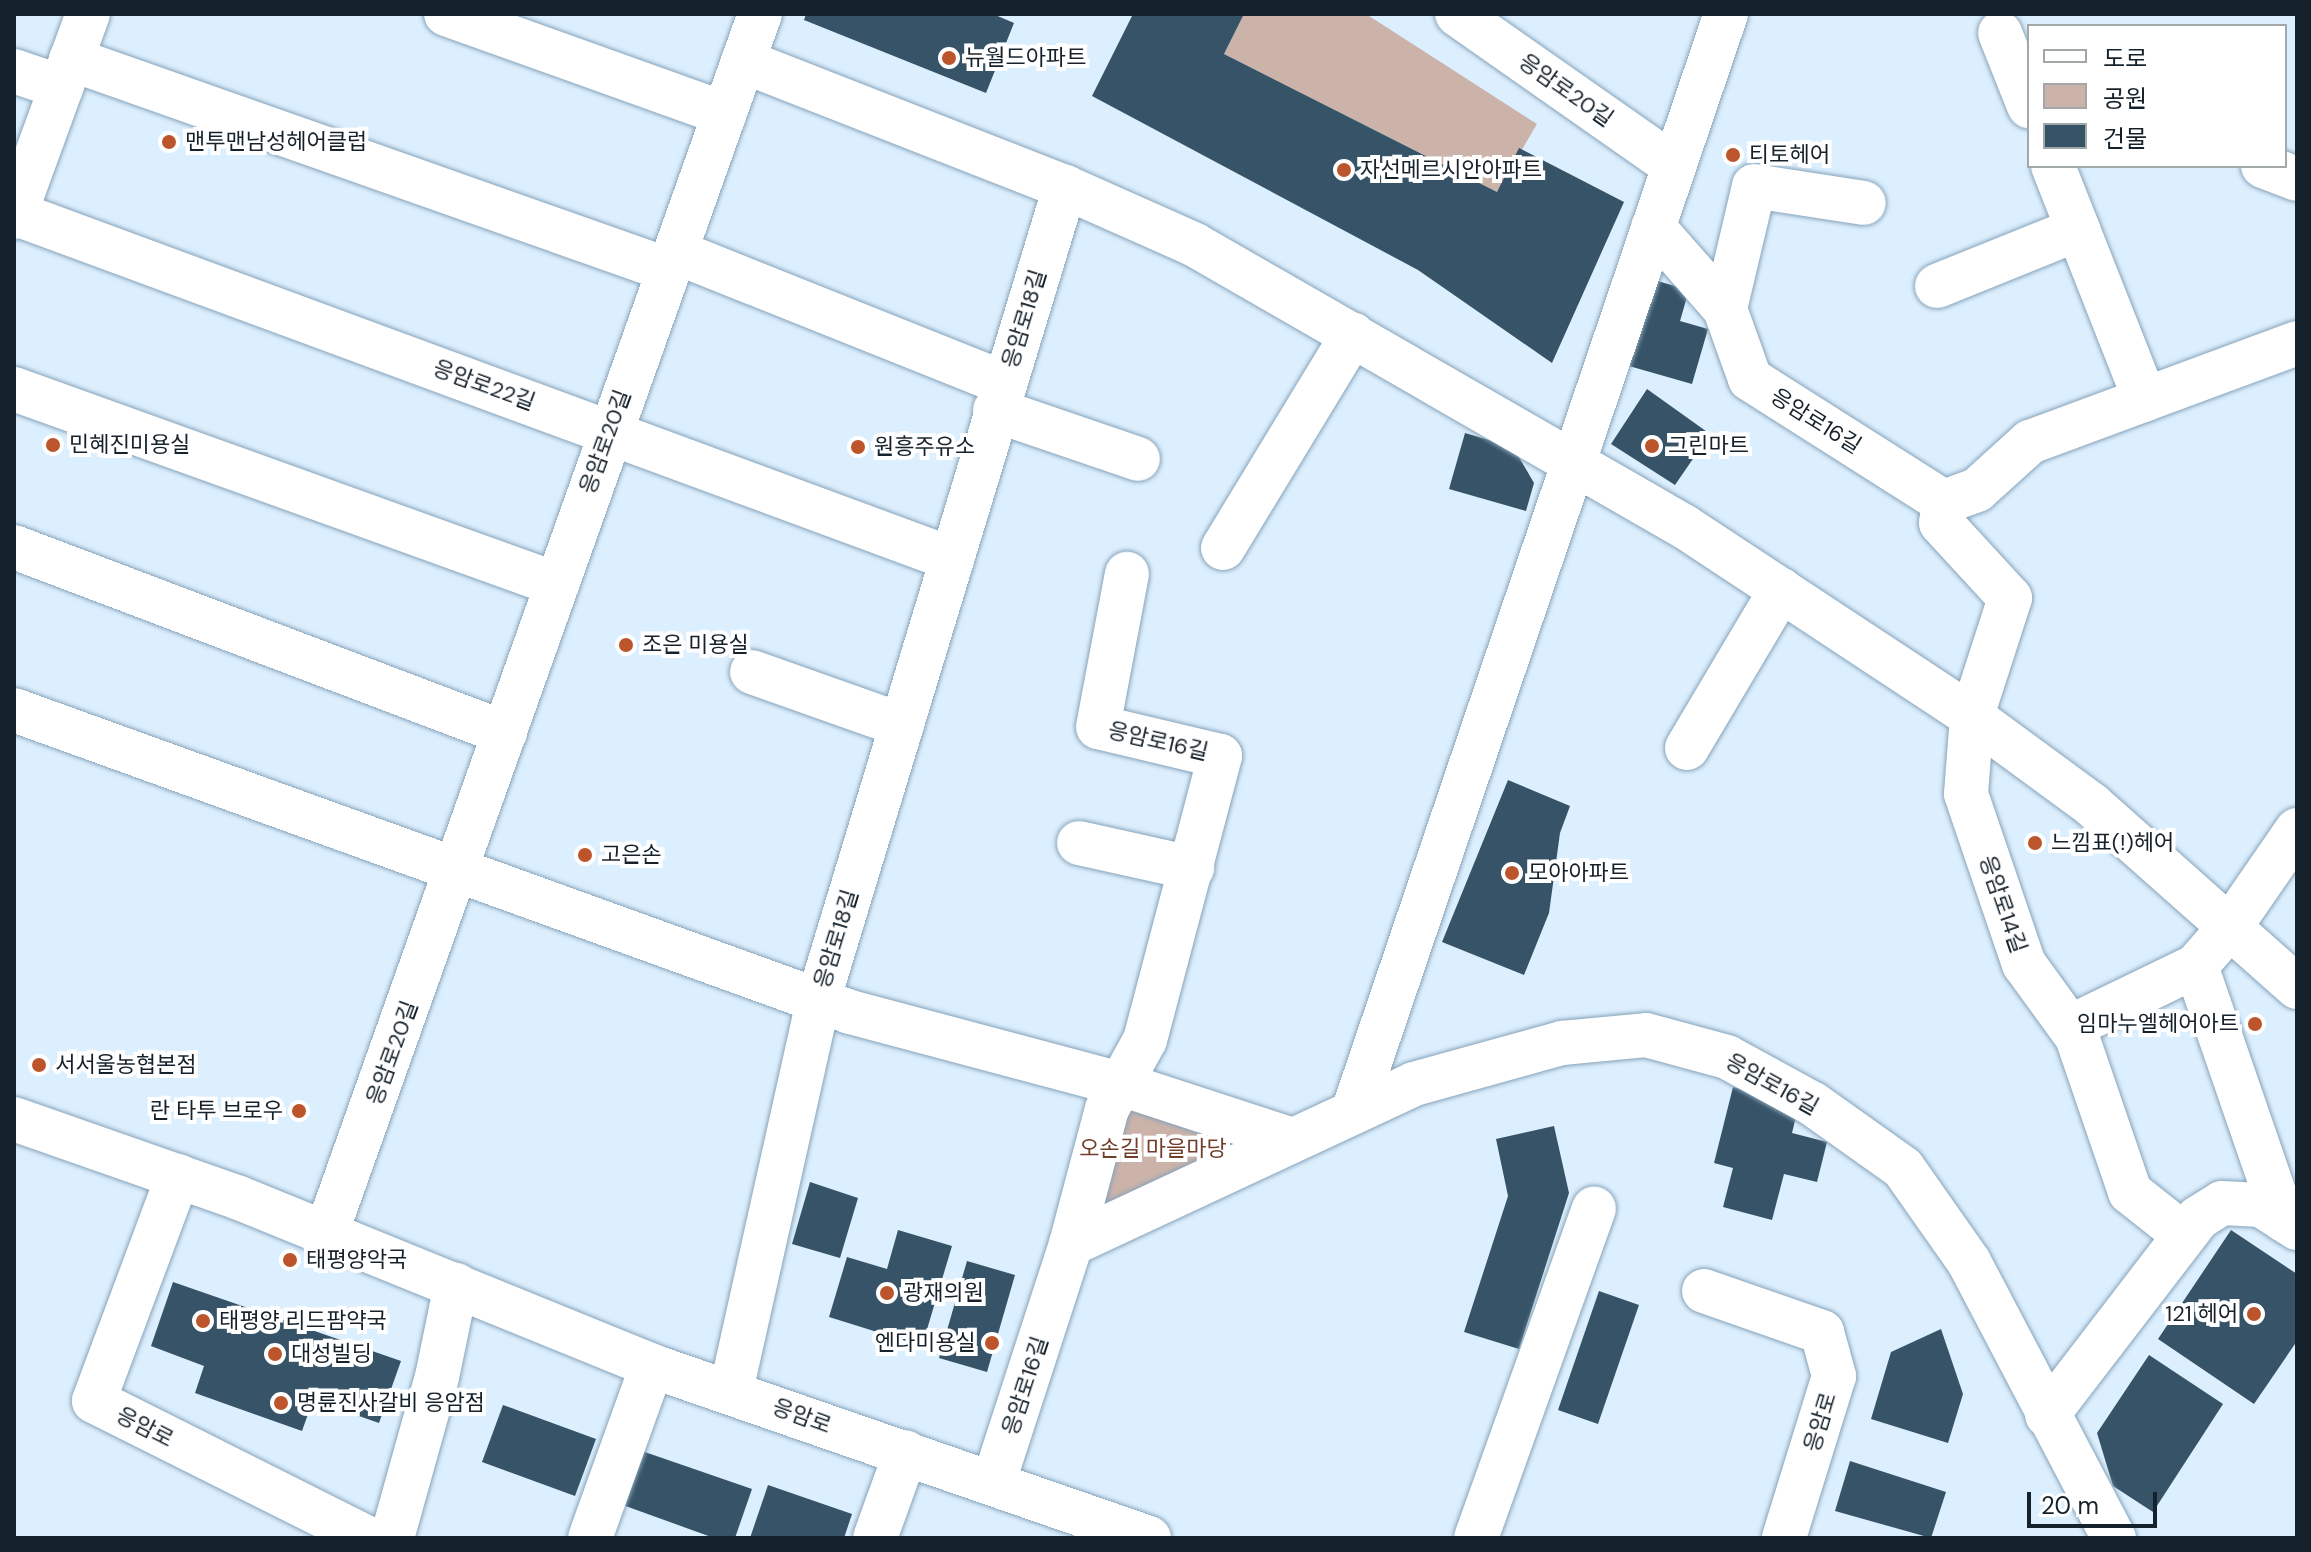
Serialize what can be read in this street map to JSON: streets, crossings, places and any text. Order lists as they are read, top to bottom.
{
  "streets": {
    "street": [
      "응암로20길",
      "응암로18길",
      "응암로22길",
      "응암로16길",
      "응암로14길",
      "응암로"
    ]
  },
  "crossings": [
    ["응암로20길", "응암로22길"],
    ["응암로20길", "응암로"],
    ["응암로18길", "응암로22길"],
    ["응암로18길", "응암로16길"],
    ["응암로18길", "응암로"],
    ["응암로16길", "응암로"]
  ],
  "parks": ["오손길 마을마당"],
  "places": [
    "뉴월드아파트",
    "맨투맨남성헤어클럽",
    "티토헤어",
    "자선메르시안아파트",
    "민혜진미용실",
    "그린마트",
    "원흥주유소",
    "조은 미용실",
    "느낌표(!)헤어",
    "고은손",
    "모아아파트",
    "임마누엘헤어아트",
    "서서울농협본점",
    "란 타투 브로우",
    "태평양악국",
    "광재의원",
    "121 헤어",
    "태평양 리드팜약국",
    "엔다미용실",
    "대성빌딩",
    "명륜진사갈비 응암점"
  ],
  "legend": ["도로", "공원", "건물"],
  "scale_bar": "20 m"
}
